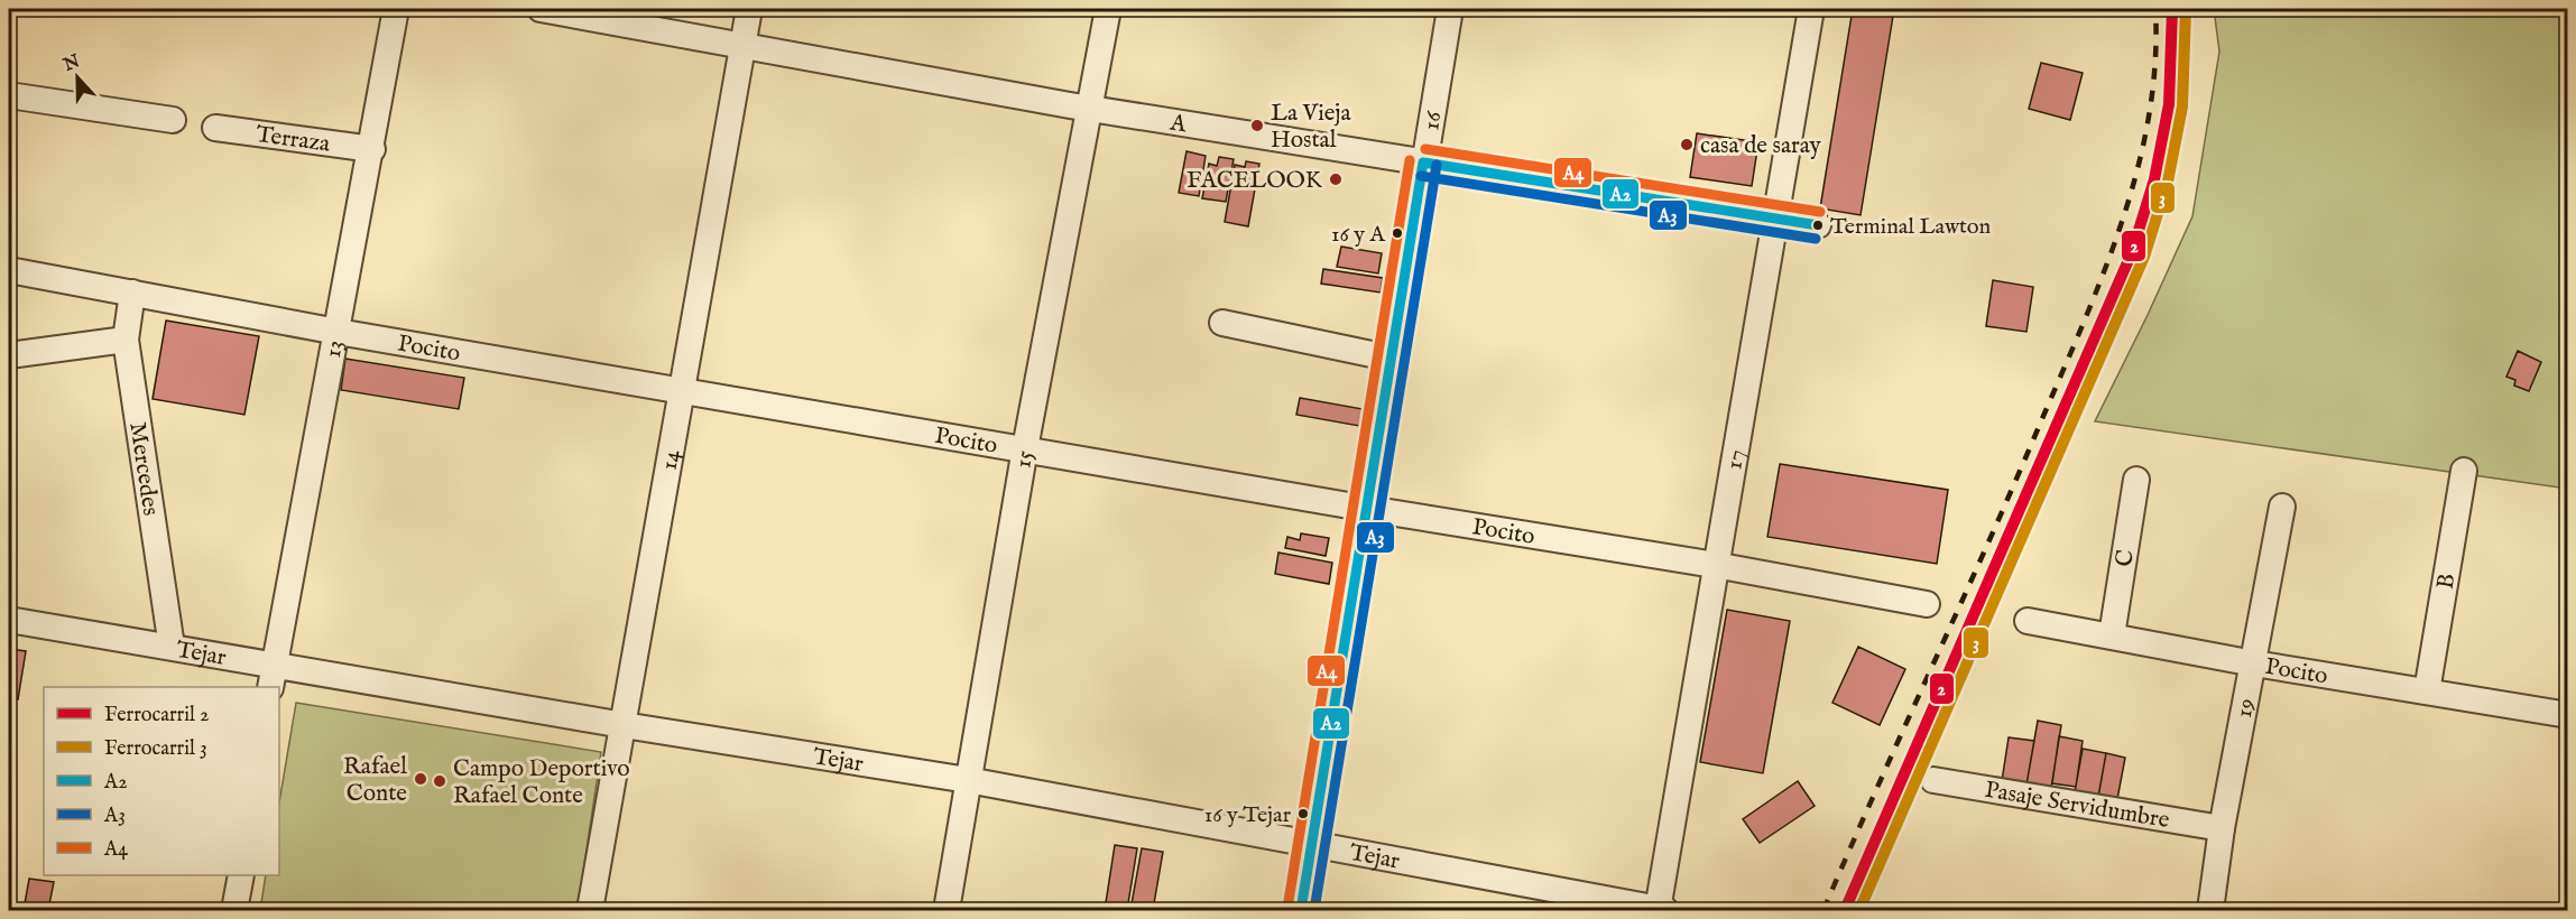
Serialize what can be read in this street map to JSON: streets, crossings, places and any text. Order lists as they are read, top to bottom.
{
  "streets": {
    "street": [
      "16",
      "A",
      "Terraza",
      "Pocito",
      "13",
      "15",
      "14",
      "17",
      "Mercedes",
      "C",
      "B",
      "Tejar",
      "19",
      "Pasaje Servidumbre"
    ]
  },
  "crossings": [
    ["16", "A"],
    ["16", "Pocito"],
    ["16", "Tejar"],
    ["A", "15"],
    ["A", "14"],
    ["A", "17"],
    ["Terraza", "13"],
    ["Pocito", "13"],
    ["Pocito", "15"],
    ["Pocito", "14"],
    ["Pocito", "17"],
    ["Pocito", "Mercedes"],
    ["Pocito", "C"],
    ["Pocito", "B"],
    ["Pocito", "19"],
    ["13", "Tejar"],
    ["15", "Tejar"],
    ["14", "Tejar"],
    ["17", "Tejar"],
    ["Mercedes", "Tejar"],
    ["19", "Pasaje Servidumbre"]
  ],
  "places": [
    "La Vieja Hostal",
    "casa de saray",
    "FACELOOK",
    "Terminal Lawton",
    "16 y A",
    "Rafael Conte",
    "Campo Deportivo Rafael Conte",
    "16 y Tejar"
  ],
  "lines": [
    "rail line 2",
    "rail line 3",
    "transit line A4",
    "transit line A2",
    "transit line A3"
  ],
  "legend": [
    "Ferrocarril 2",
    "Ferrocarril 3",
    "A2",
    "A3",
    "A4"
  ],
  "north": "top"
}
